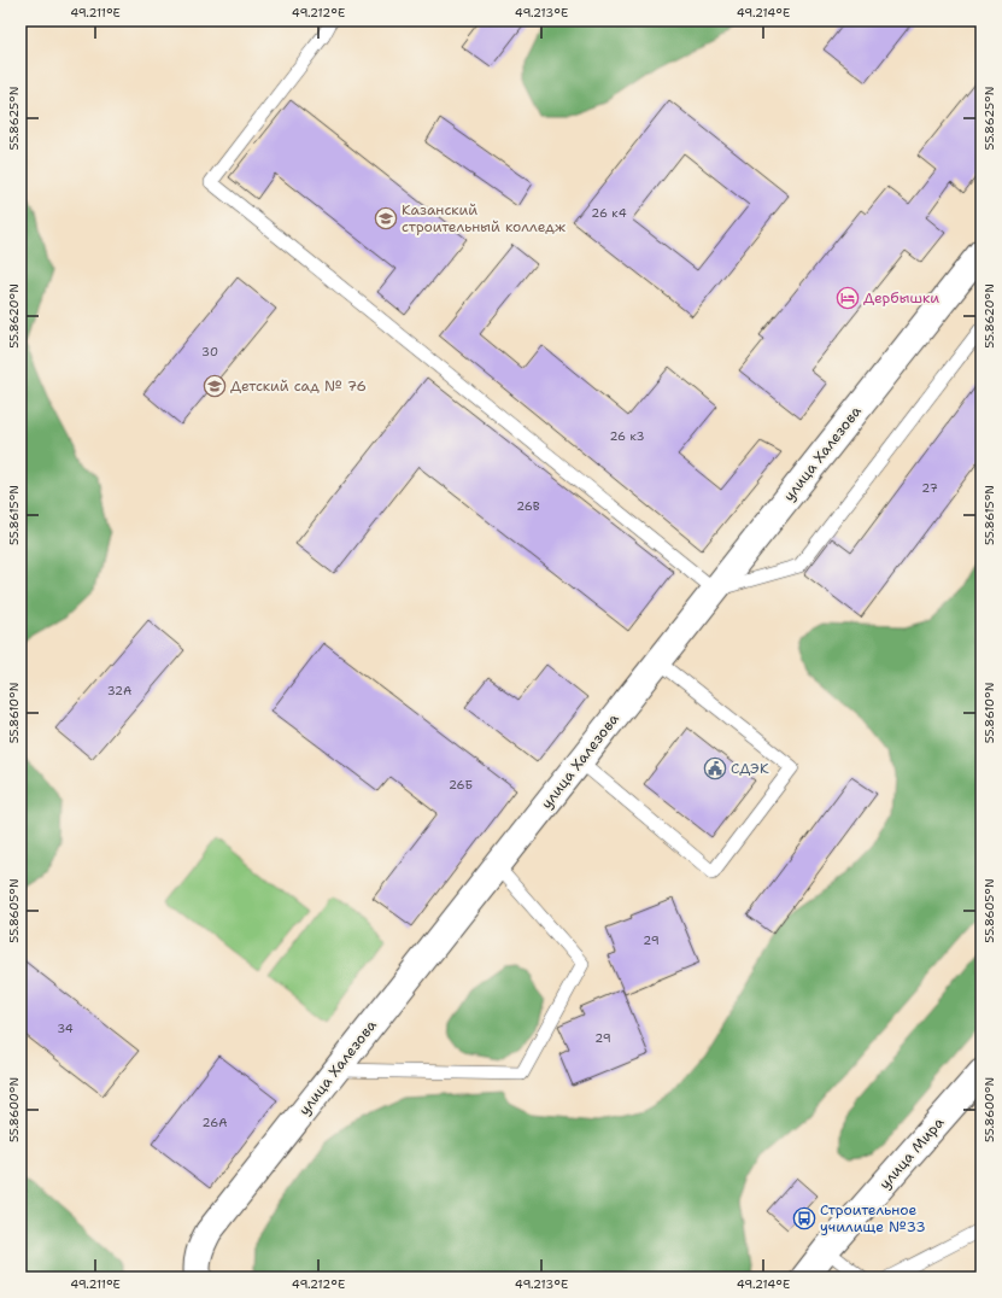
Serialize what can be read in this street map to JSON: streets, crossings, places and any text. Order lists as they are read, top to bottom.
{
  "streets": {
    "street": ["улица Халезова", "улица Мира"]
  },
  "places": {
    "school or university": ["Казанский строительный колледж", "Детский сад № 76"],
    "hotel": ["Дербышки"],
    "public building": ["СДЭК"],
    "bus stop": ["Строительное училище №33"]
  },
  "house_numbers": [
    "26 к4",
    "30",
    "26 к3",
    "27",
    "26В",
    "32А",
    "26Б",
    "29",
    "34",
    "29",
    "26А"
  ],
  "coordinates": [
    "49.211°E",
    "49.212°E",
    "49.213°E",
    "49.214°E",
    "55.8625°N",
    "55.8620°N",
    "55.8615°N",
    "55.8610°N",
    "55.8605°N",
    "55.8600°N"
  ]
}
